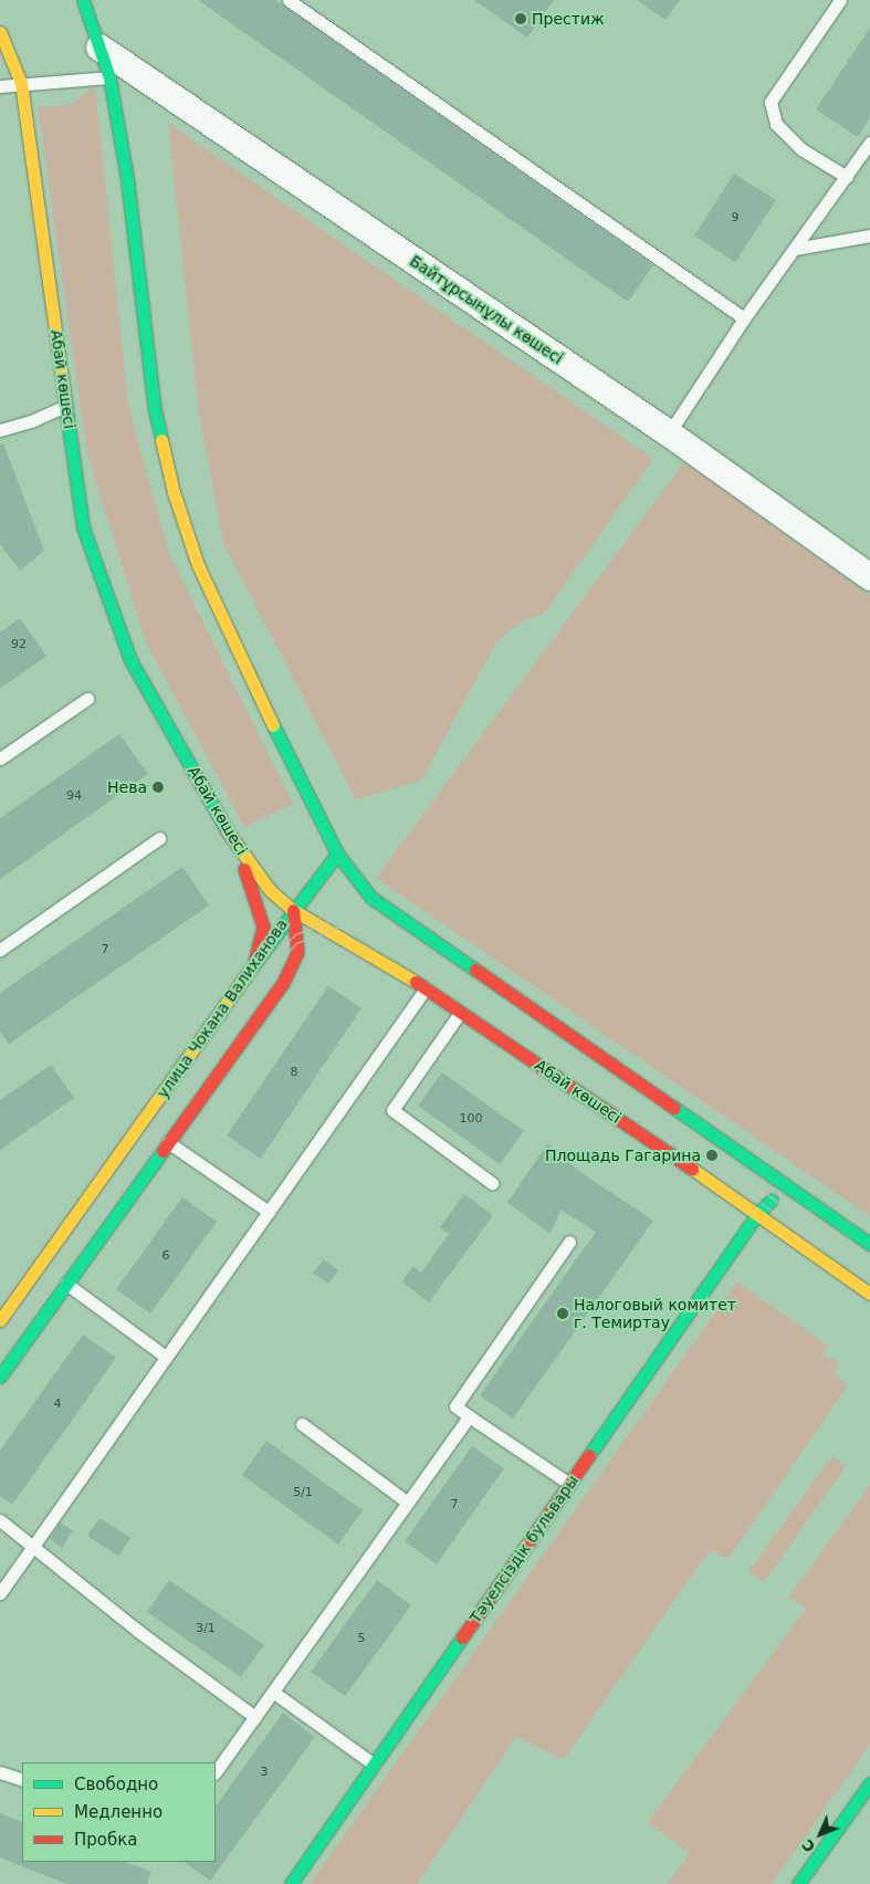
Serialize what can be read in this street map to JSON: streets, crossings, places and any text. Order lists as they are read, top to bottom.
{
  "streets": {
    "street": [
      "Байтұрсынұлы көшесі",
      "Абай көшесі",
      "улица Чокана Валиханова",
      "Тәуелсіздік бульвары"
    ]
  },
  "crossings": [
    ["Абай көшесі", "улица Чокана Валиханова"],
    ["Абай көшесі", "Тәуелсіздік бульвары"]
  ],
  "places": [
    "Престиж",
    "Нева",
    "Площадь Гагарина",
    "Налоговый комитет г. Темиртау"
  ],
  "house_numbers": [
    "9",
    "92",
    "94",
    "7",
    "8",
    "100",
    "6",
    "4",
    "5/1",
    "7",
    "3/1",
    "5",
    "3"
  ],
  "legend": ["Свободно", "Медленно", "Пробка"],
  "north": "bottom left"
}
